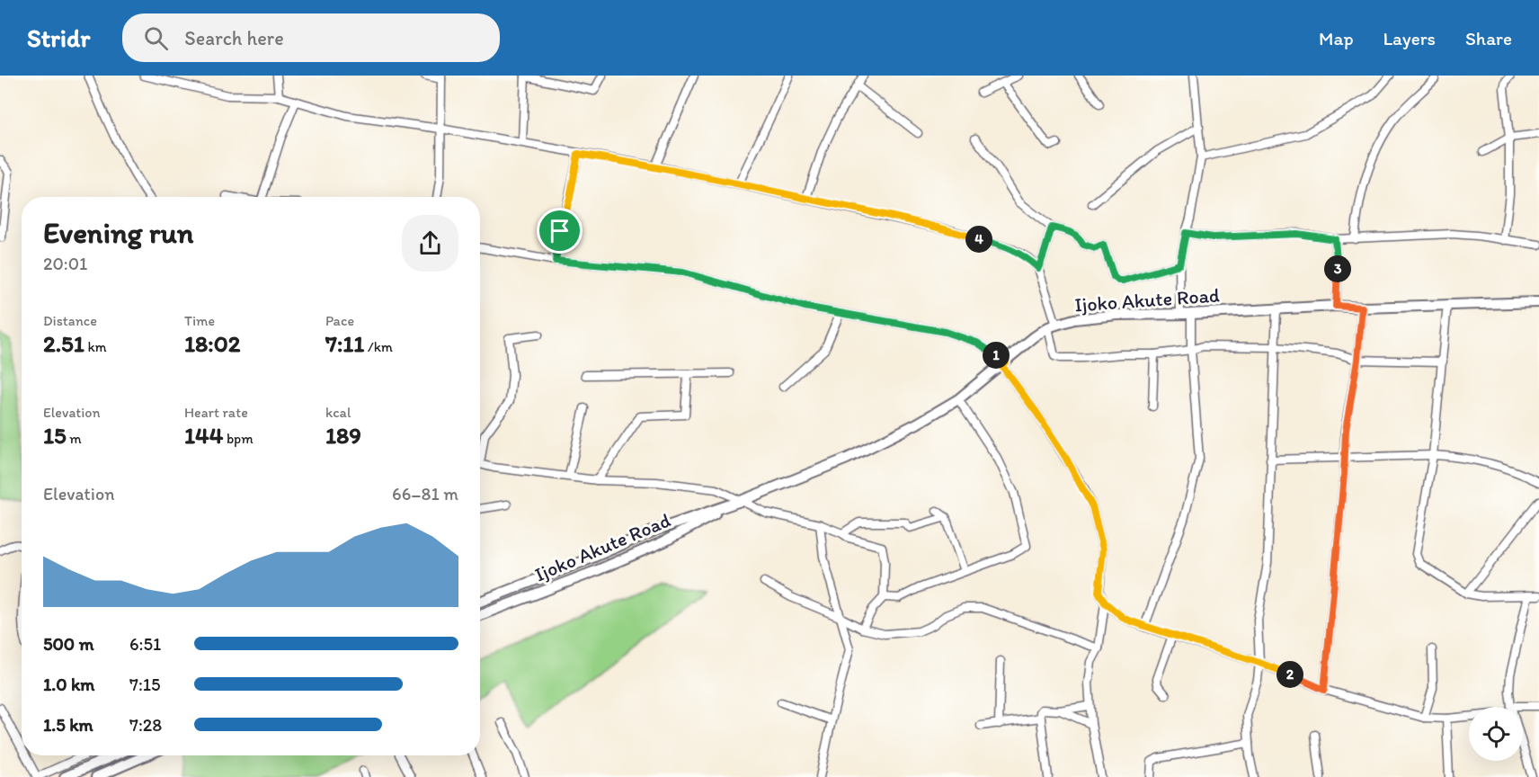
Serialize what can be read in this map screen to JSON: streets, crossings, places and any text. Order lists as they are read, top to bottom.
{
  "streets": {
    "main road": ["Ijoko Akute Road"]
  },
  "page": {
    "header": "Stridr",
    "search": "Search here",
    "nav": ["Map", "Layers", "Share"],
    "heading": ["Evening run", "20:01"],
    "pins": [
      "4",
      "3",
      "1",
      "2"
    ],
    "stats": [
      ["Distance", "2.51 km"],
      ["Time", "18:02"],
      ["Pace", "7:11 /km"],
      ["Elevation", "15 m"],
      ["Heart rate", "144 bpm"],
      ["kcal", "189"]
    ],
    "chart": ["Elevation", "66–81 m"],
    "list": [
      {
        "name": "500 m",
        "note": "6:51"
      },
      {
        "name": "1.0 km",
        "note": "7:15"
      },
      {
        "name": "1.5 km",
        "note": "7:28"
      }
    ]
  }
}
